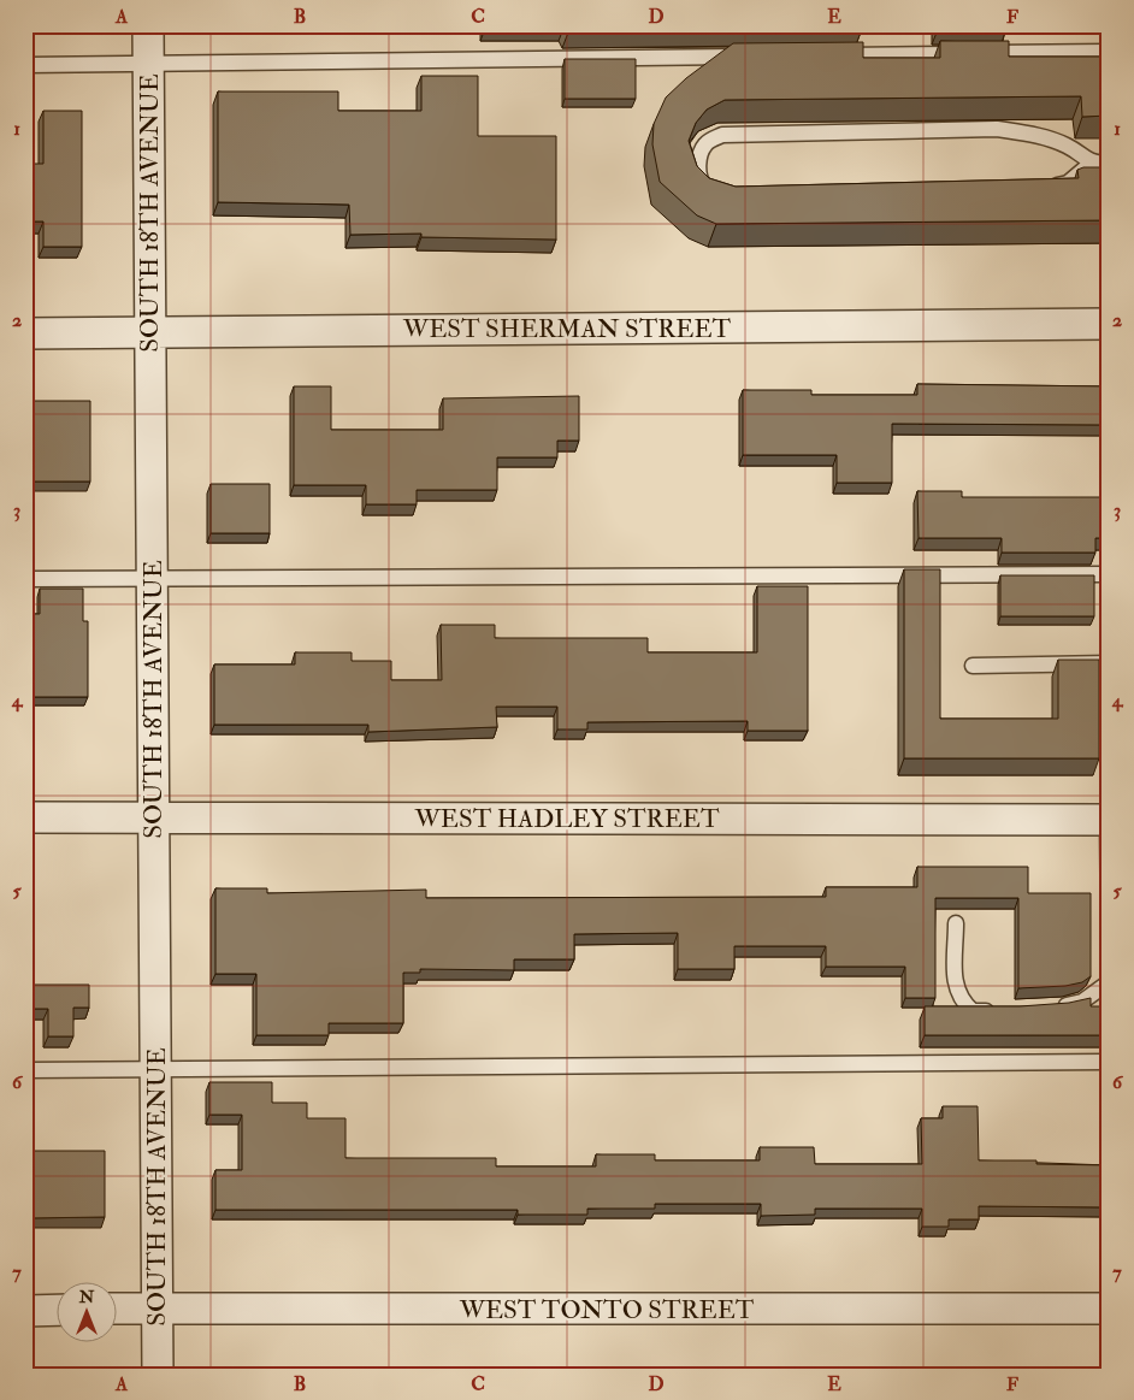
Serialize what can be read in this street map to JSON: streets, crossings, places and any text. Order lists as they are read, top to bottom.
{
  "streets": {
    "street": [
      "SOUTH 18TH AVENUE",
      "WEST SHERMAN STREET",
      "WEST HADLEY STREET",
      "WEST TONTO STREET"
    ]
  },
  "crossings": [
    ["SOUTH 18TH AVENUE", "WEST SHERMAN STREET"],
    ["SOUTH 18TH AVENUE", "WEST HADLEY STREET"],
    ["SOUTH 18TH AVENUE", "WEST TONTO STREET"]
  ],
  "north": "top",
  "grid": {
    "columns": [
      "A",
      "B",
      "C",
      "D",
      "E",
      "F"
    ],
    "rows": [
      "1",
      "2",
      "3",
      "4",
      "5",
      "6",
      "7"
    ]
  }
}
